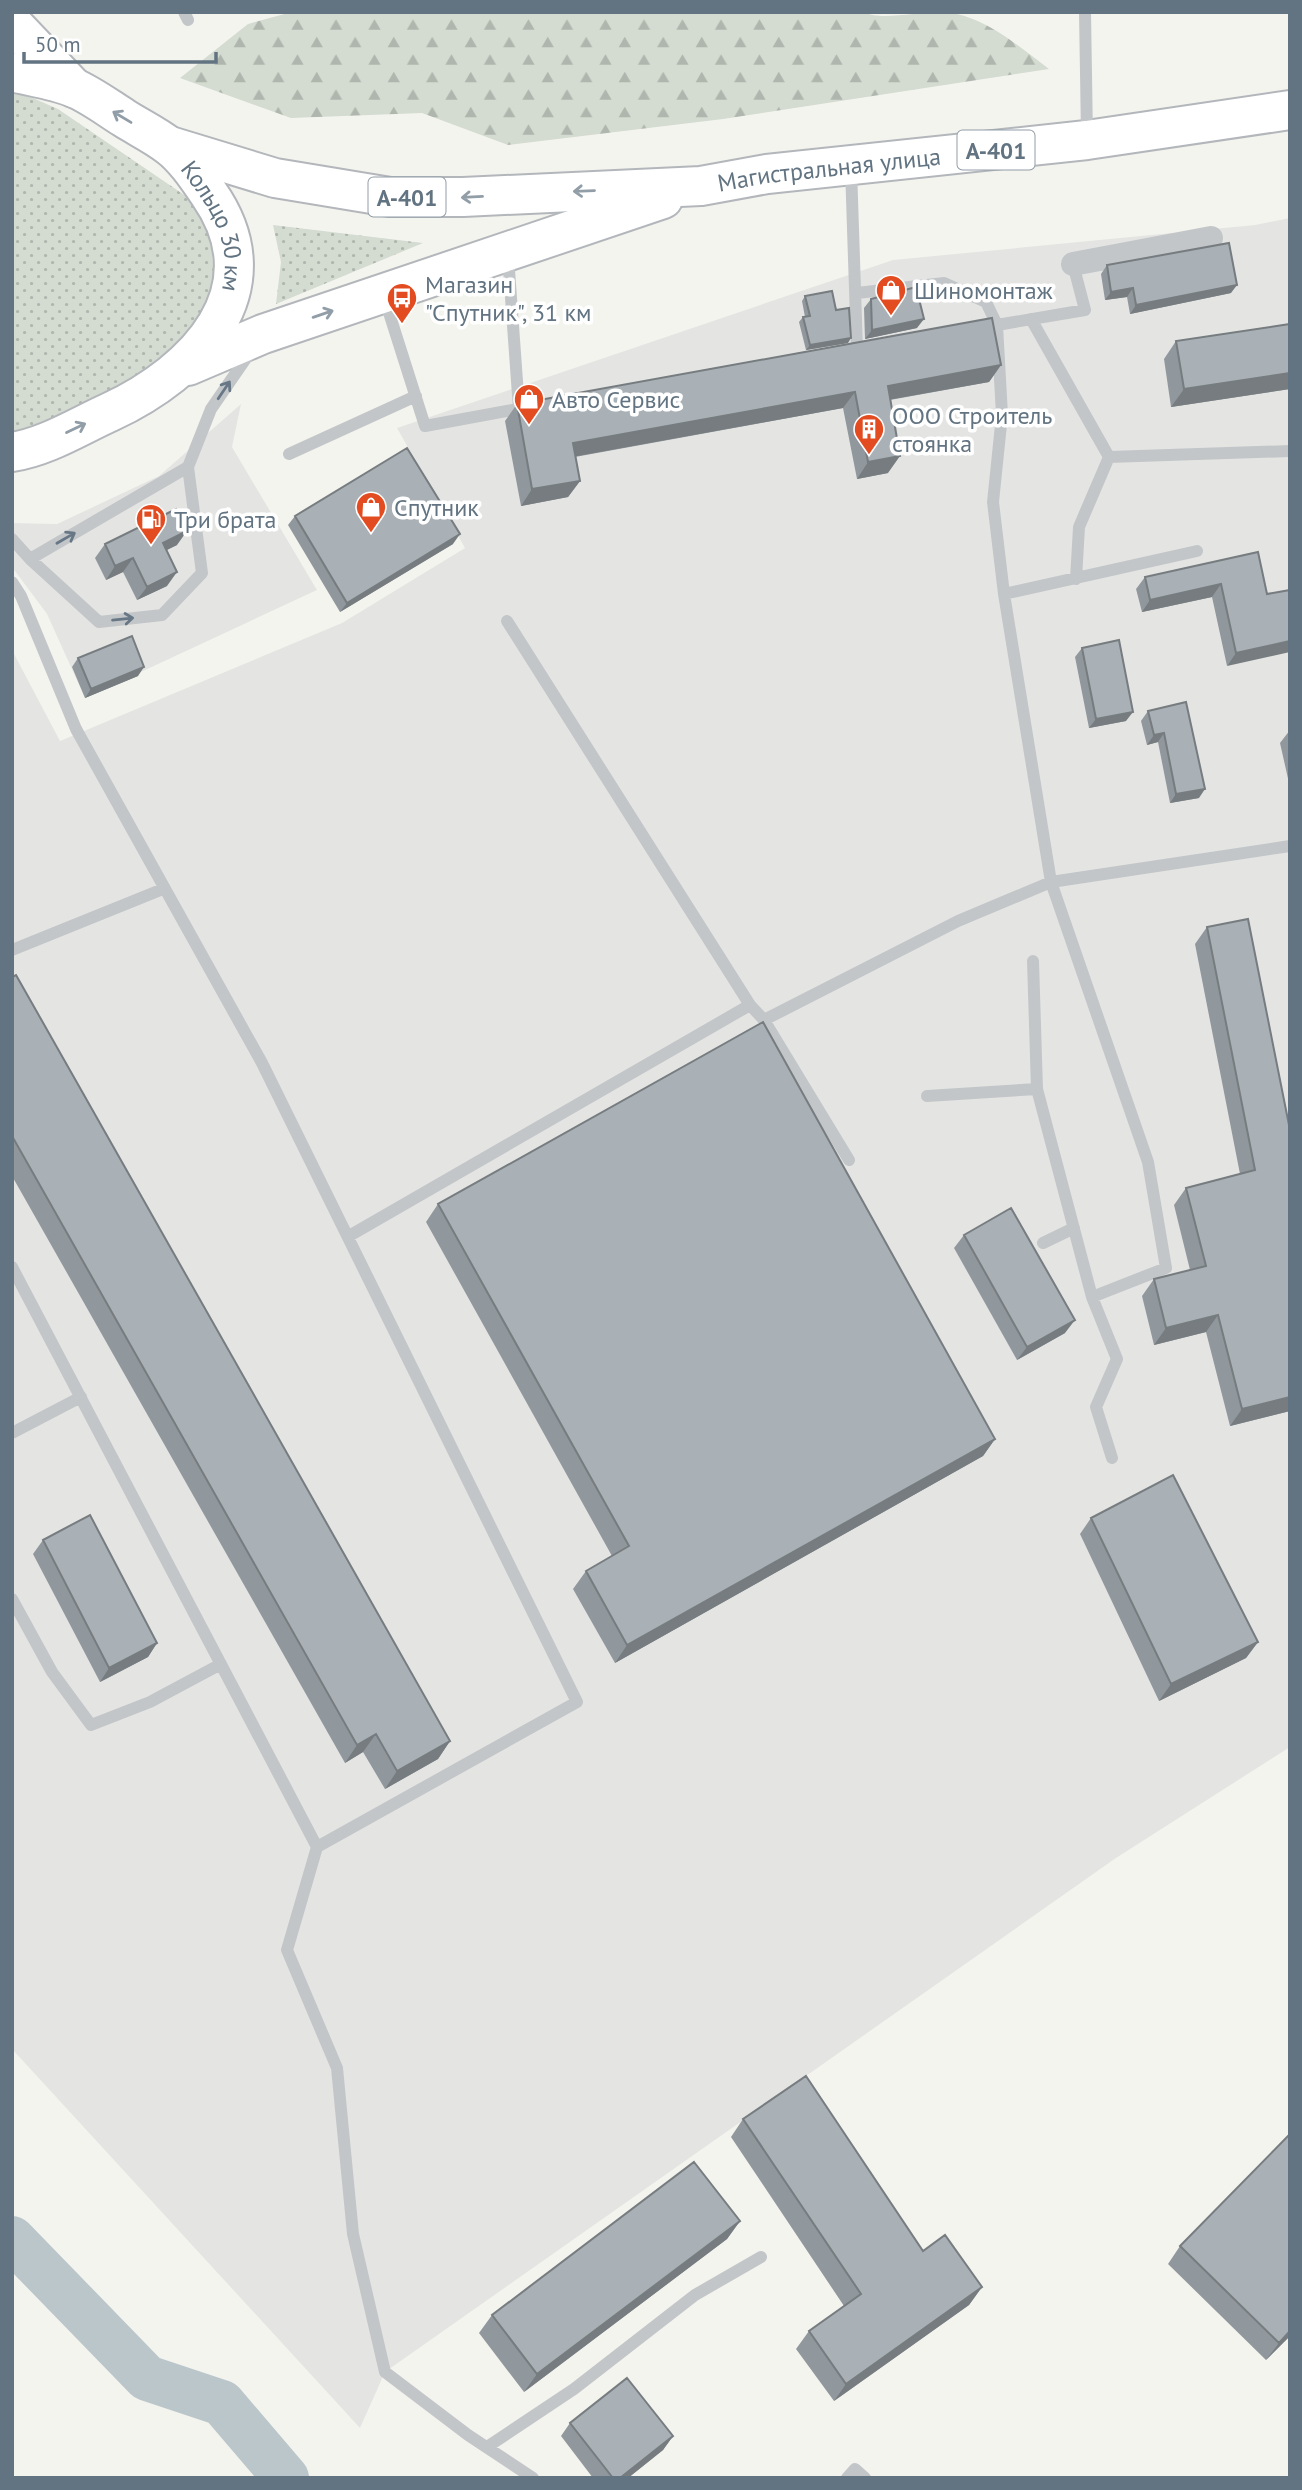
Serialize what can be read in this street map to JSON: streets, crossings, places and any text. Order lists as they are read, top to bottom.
{
  "streets": {
    "main road": ["А-401", "Магистральная улица", "Кольцо 30 км"]
  },
  "crossings": [
    ["А-401", "Кольцо 30 км"],
    ["Магистральная улица", "Кольцо 30 км"]
  ],
  "places": {
    "shop": ["Шиномонтаж", "Авто Сервис", "Спутник"],
    "bus stop": ["Магазин \"Спутник\", 31 км"],
    "building": ["ООО Строитель стоянка"],
    "fuel station": ["Три брата"]
  },
  "scale_bar": "50 m"
}
